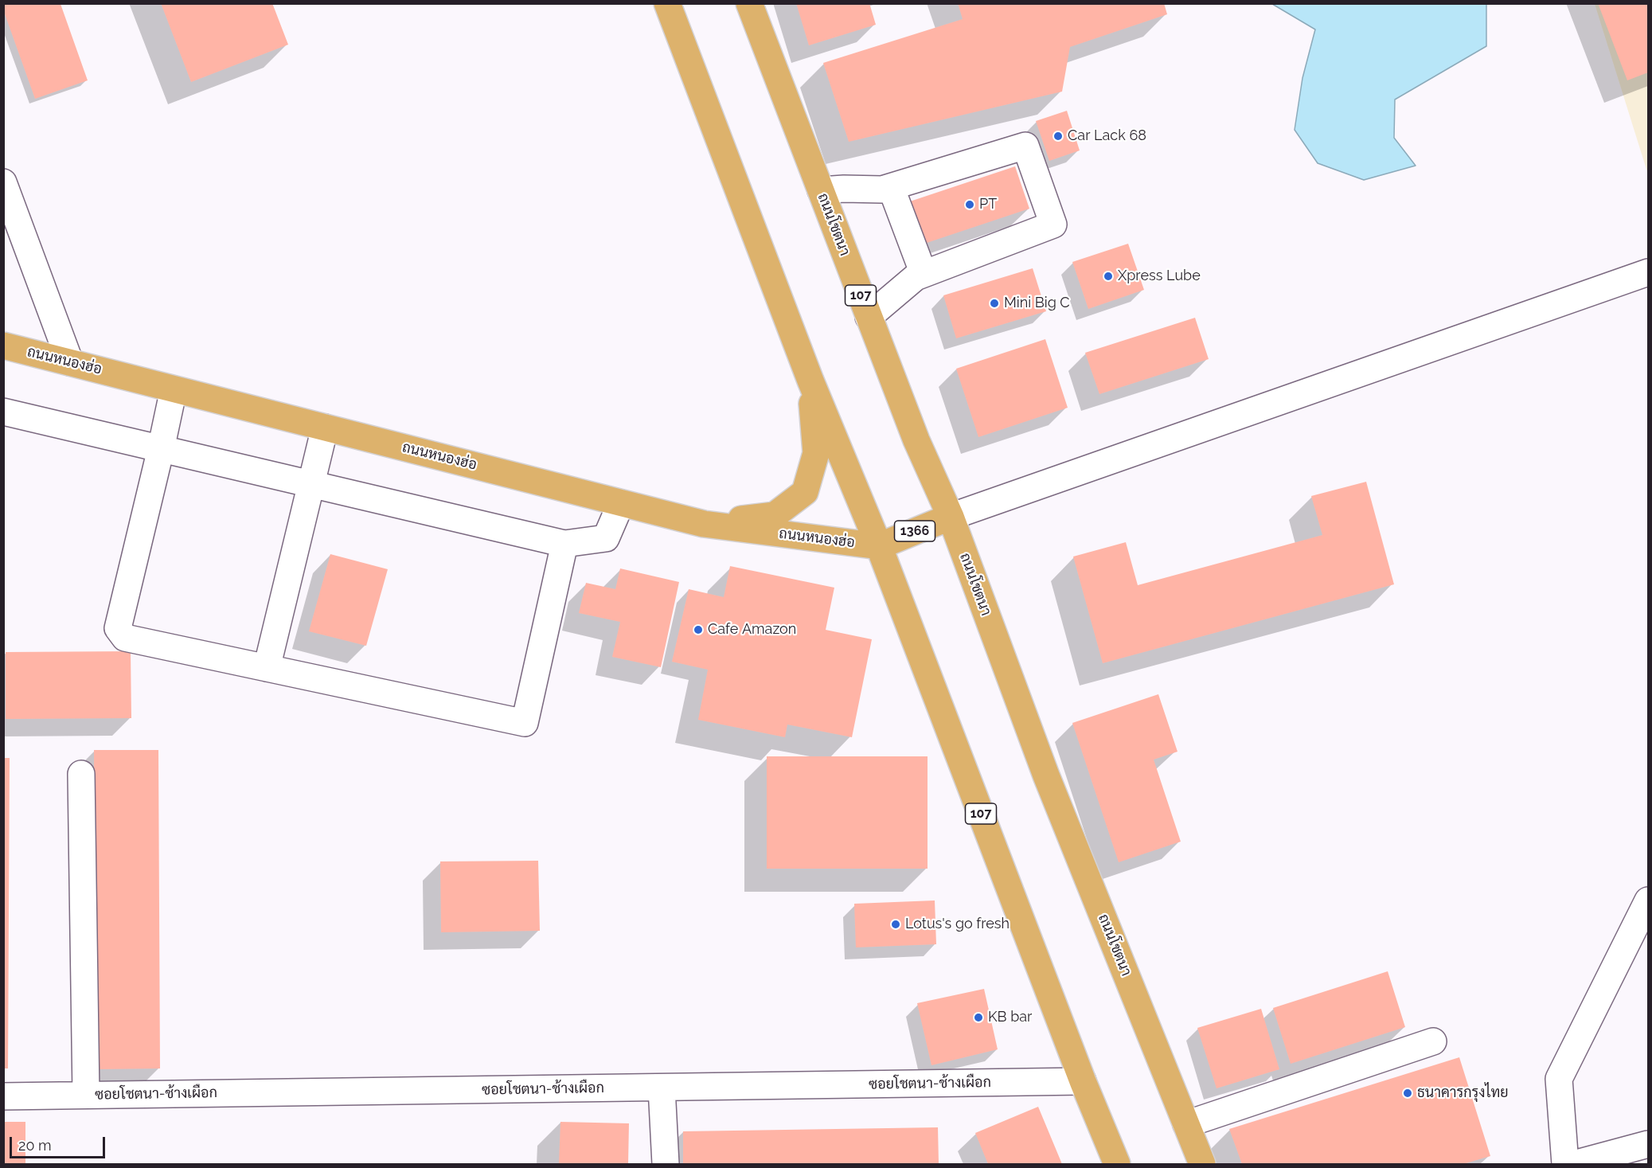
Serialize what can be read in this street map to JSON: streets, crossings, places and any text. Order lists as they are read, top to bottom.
{
  "streets": {
    "main road": [
      "ถนนโชตนา",
      "107",
      "ถนนหนองฮ่อ",
      "1366"
    ],
    "street": ["ซอยโชตนา-ช้างเผือก"]
  },
  "crossings": [
    ["ถนนโชตนา", "1366"],
    ["107", "ถนนหนองฮ่อ"],
    ["107", "1366"],
    ["107", "ซอยโชตนา-ช้างเผือก"],
    ["ถนนหนองฮ่อ", "1366"]
  ],
  "places": [
    "Car Lack 68",
    "PT",
    "Xpress Lube",
    "Mini Big C",
    "Cafe Amazon",
    "Lotus's go fresh",
    "KB bar",
    "ธนาคารกรุงไทย"
  ],
  "scale_bar": "20 m"
}
